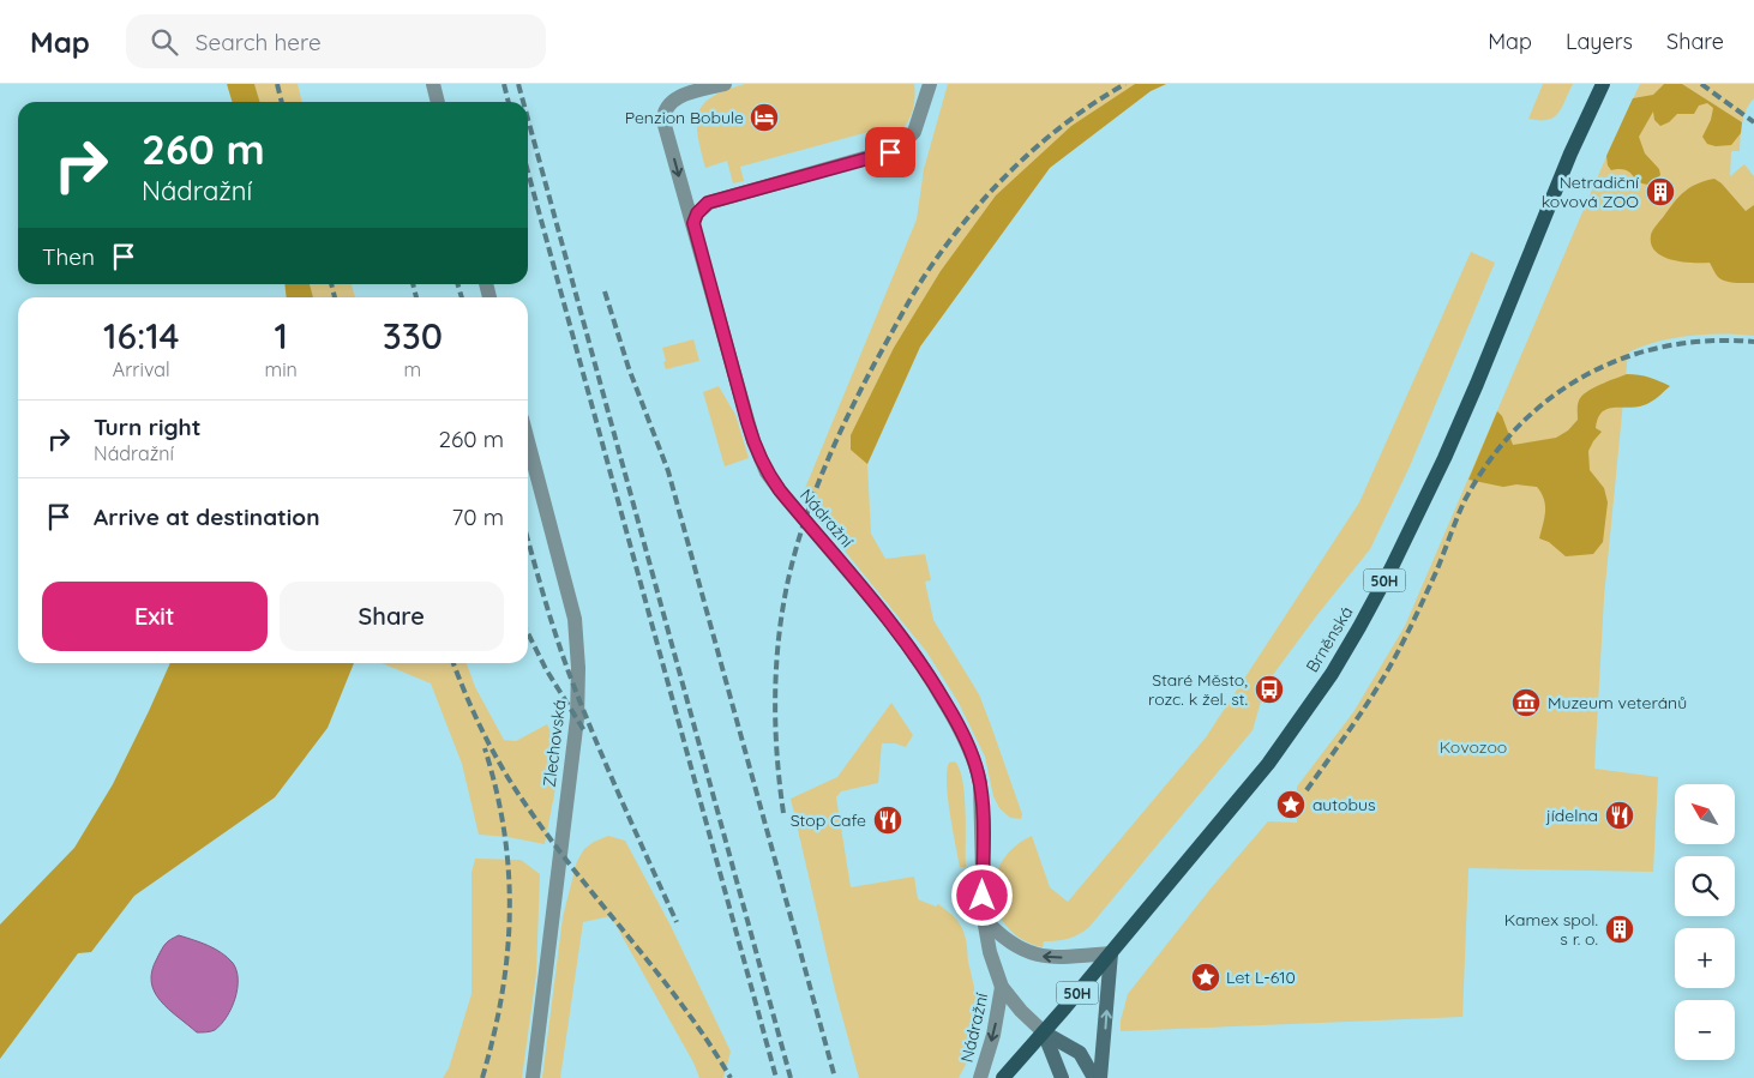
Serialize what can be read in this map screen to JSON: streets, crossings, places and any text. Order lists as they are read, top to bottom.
{
  "streets": {
    "main road": ["50H", "Brněnská"],
    "street": ["Nádražní", "Zlechovská"]
  },
  "crossings": [
    ["Nádražní", "Brněnská"]
  ],
  "parks": ["Kovozoo"],
  "places": {
    "hotel": ["Penzion Bobule"],
    "building": ["Netradiční kovová ZOO", "Kamex spol. s r. o."],
    "bus stop": ["Staré Město, rozc. k žel. st."],
    "museum": ["Muzeum veteránů"],
    "place": ["autobus", "Let L-610"],
    "restaurant": ["jídelna", "Stop Cafe"]
  },
  "north": "top left",
  "page": {
    "header": "Map",
    "search": "Search here",
    "nav": ["Map", "Layers", "Share"],
    "turn": ["260 m", "Nádražní"],
    "then": "Then",
    "eta": [
      "16:14",
      "Arrival",
      "1",
      "min",
      "330",
      "m"
    ],
    "list": [
      {
        "name": "Turn right",
        "note": "Nádražní",
        "value": "260 m"
      },
      {
        "name": "Arrive at destination",
        "value": "70 m"
      }
    ],
    "buttons": ["Exit", "Share"],
    "map_buttons": ["+", "−"]
  }
}
